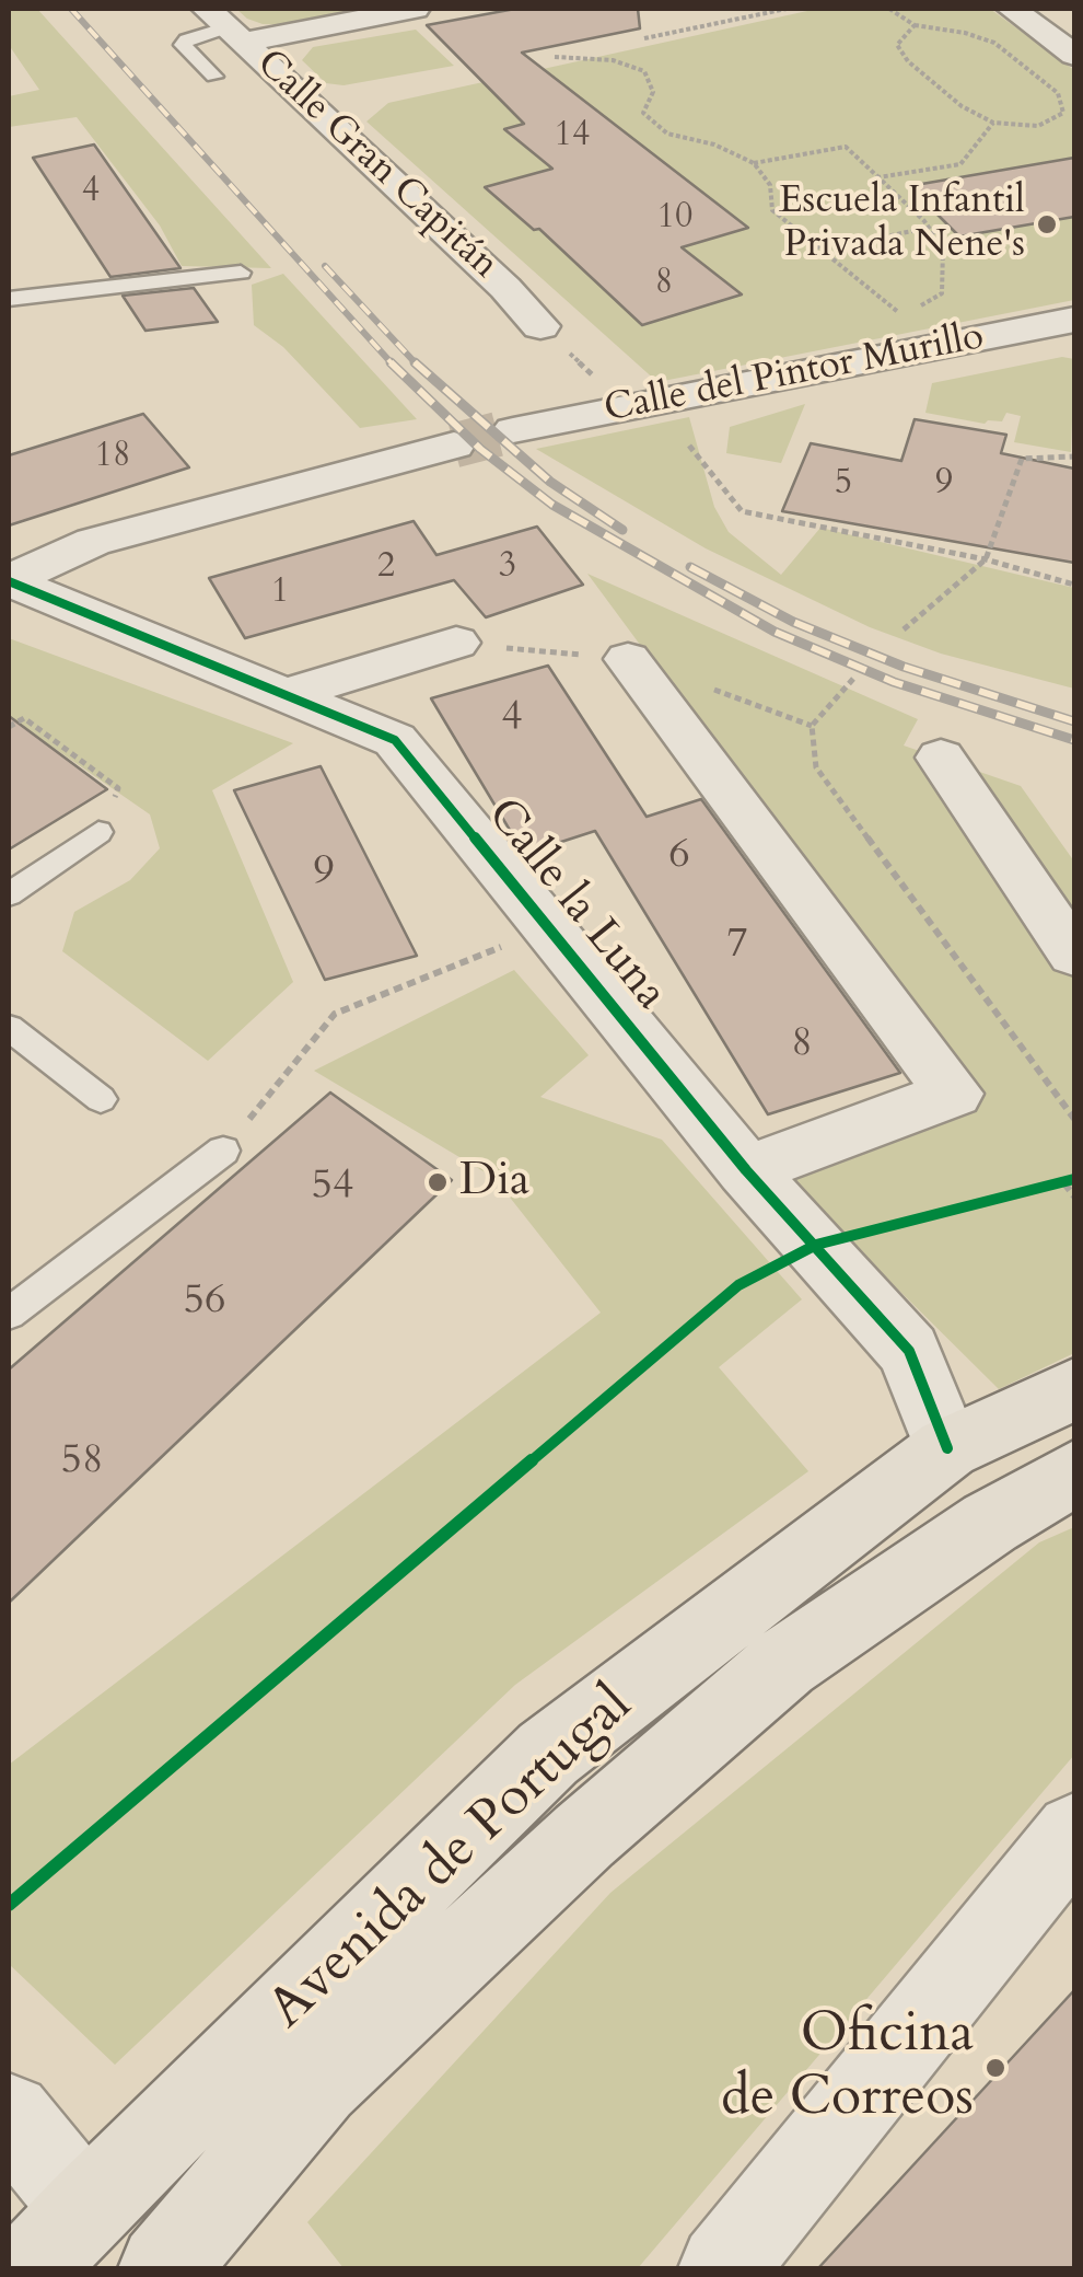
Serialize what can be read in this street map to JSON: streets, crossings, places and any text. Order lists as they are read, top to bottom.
{
  "streets": {
    "main road": ["Avenida de Portugal"],
    "street": ["Calle Gran Capitán", "Calle del Pintor Murillo", "Calle la Luna"]
  },
  "crossings": [
    ["Calle la Luna", "Avenida de Portugal"]
  ],
  "places": ["Escuela Infantil Privada Nene's", "Dia", "Oficina de Correos"],
  "house_numbers": [
    "14",
    "4",
    "10",
    "8",
    "18",
    "5",
    "9",
    "2",
    "3",
    "1",
    "4",
    "6",
    "9",
    "7",
    "8",
    "54",
    "56",
    "58"
  ]
}
